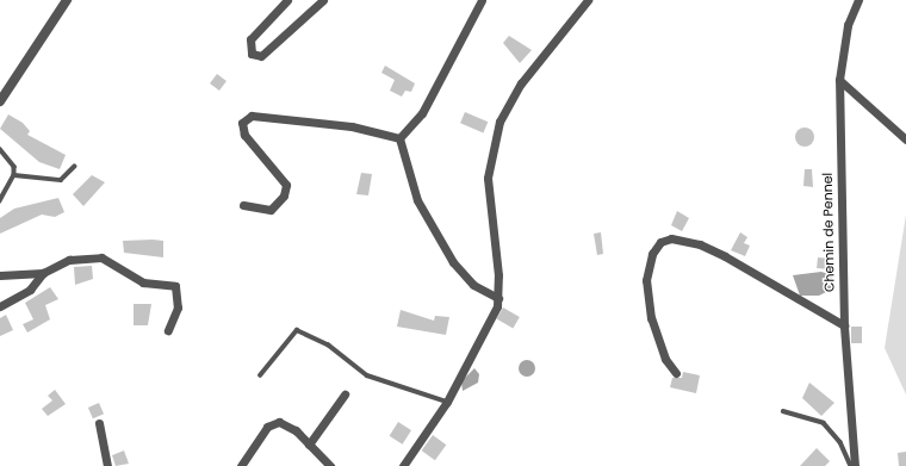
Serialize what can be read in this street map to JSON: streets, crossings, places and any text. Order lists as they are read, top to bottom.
{
  "streets": {
    "street": ["Chemin de Pennel"]
  }
}
